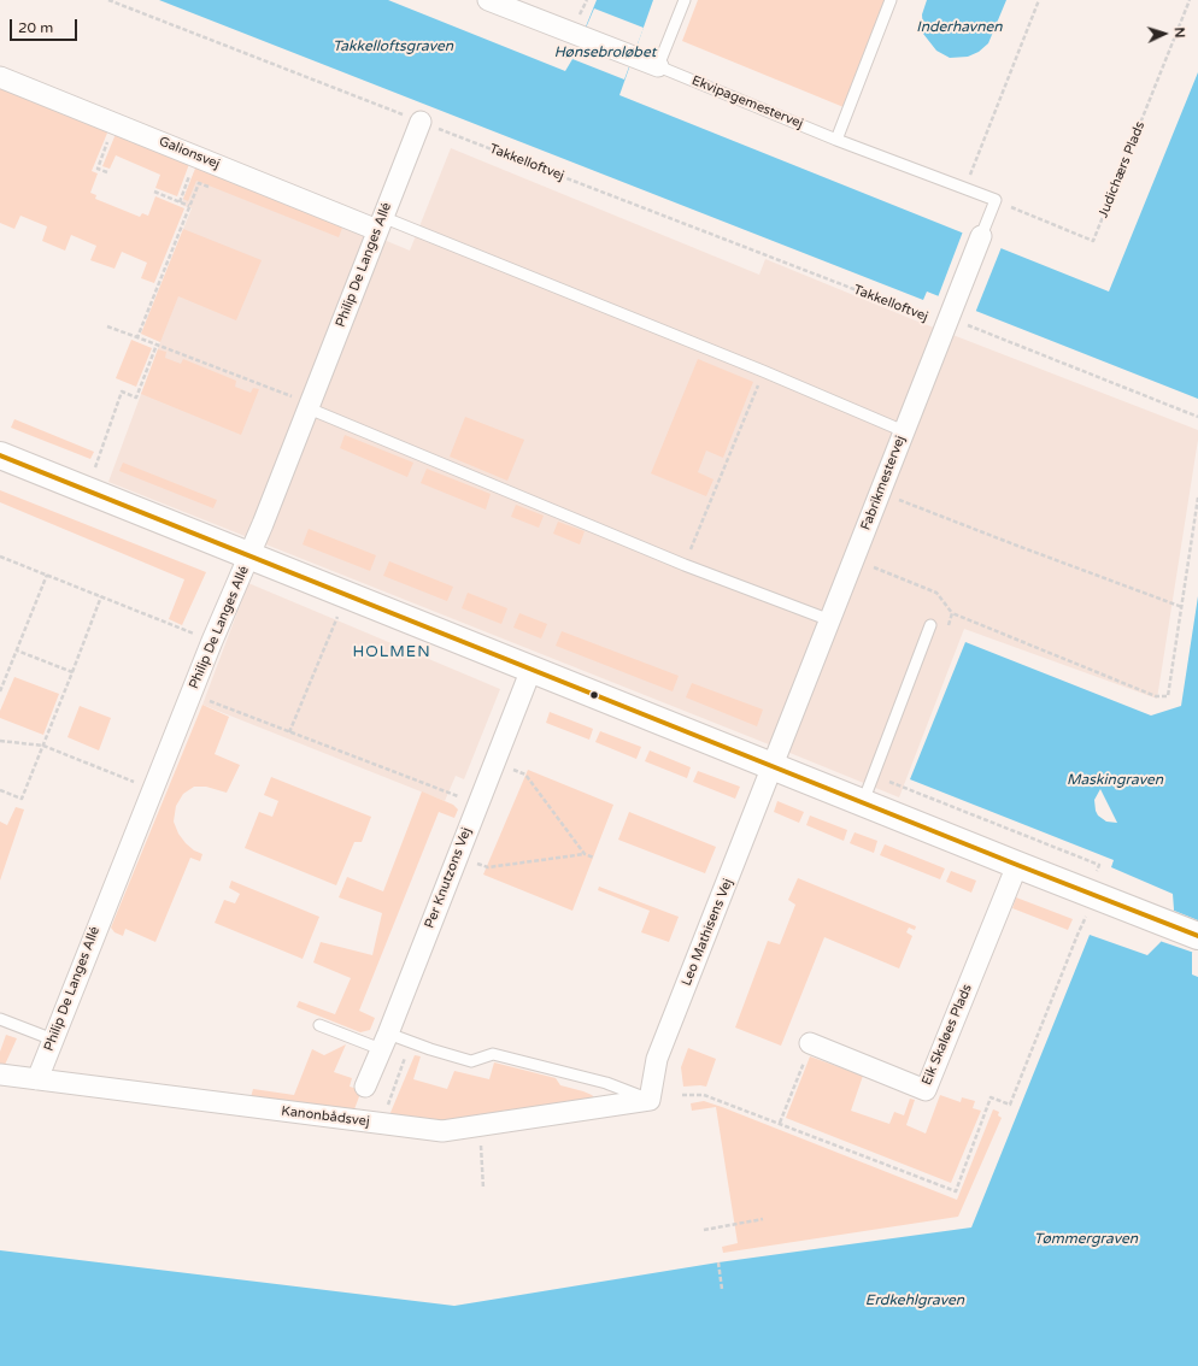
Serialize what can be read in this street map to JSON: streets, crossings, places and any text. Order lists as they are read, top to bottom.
{
  "streets": {
    "street": [
      "Ekvipagemestervej",
      "Galionsvej",
      "Philip De Langes Allé",
      "Fabrikmestervej",
      "Per Knutzons Vej",
      "Leo Mathisens Vej",
      "Eik Skaløes Plads",
      "Kanonbådsvej"
    ],
    "path": ["Takkelloftvej", "Judichærs Plads"]
  },
  "crossings": [
    ["Ekvipagemestervej", "Judichærs Plads"],
    ["Ekvipagemestervej", "Fabrikmestervej"],
    ["Galionsvej", "Philip De Langes Allé"],
    ["Takkelloftvej", "Philip De Langes Allé"],
    ["Takkelloftvej", "Fabrikmestervej"],
    ["Judichærs Plads", "Fabrikmestervej"],
    ["Philip De Langes Allé", "Kanonbådsvej"],
    ["Fabrikmestervej", "Leo Mathisens Vej"],
    ["Leo Mathisens Vej", "Kanonbådsvej"]
  ],
  "districts": ["HOLMEN"],
  "water": [
    "Inderhavnen",
    "Takkelloftsgraven",
    "Hønsebroløbet",
    "Maskingraven",
    "Tømmergraven",
    "Erdkehlgraven"
  ],
  "scale_bar": "20 m",
  "north": "right"
}
